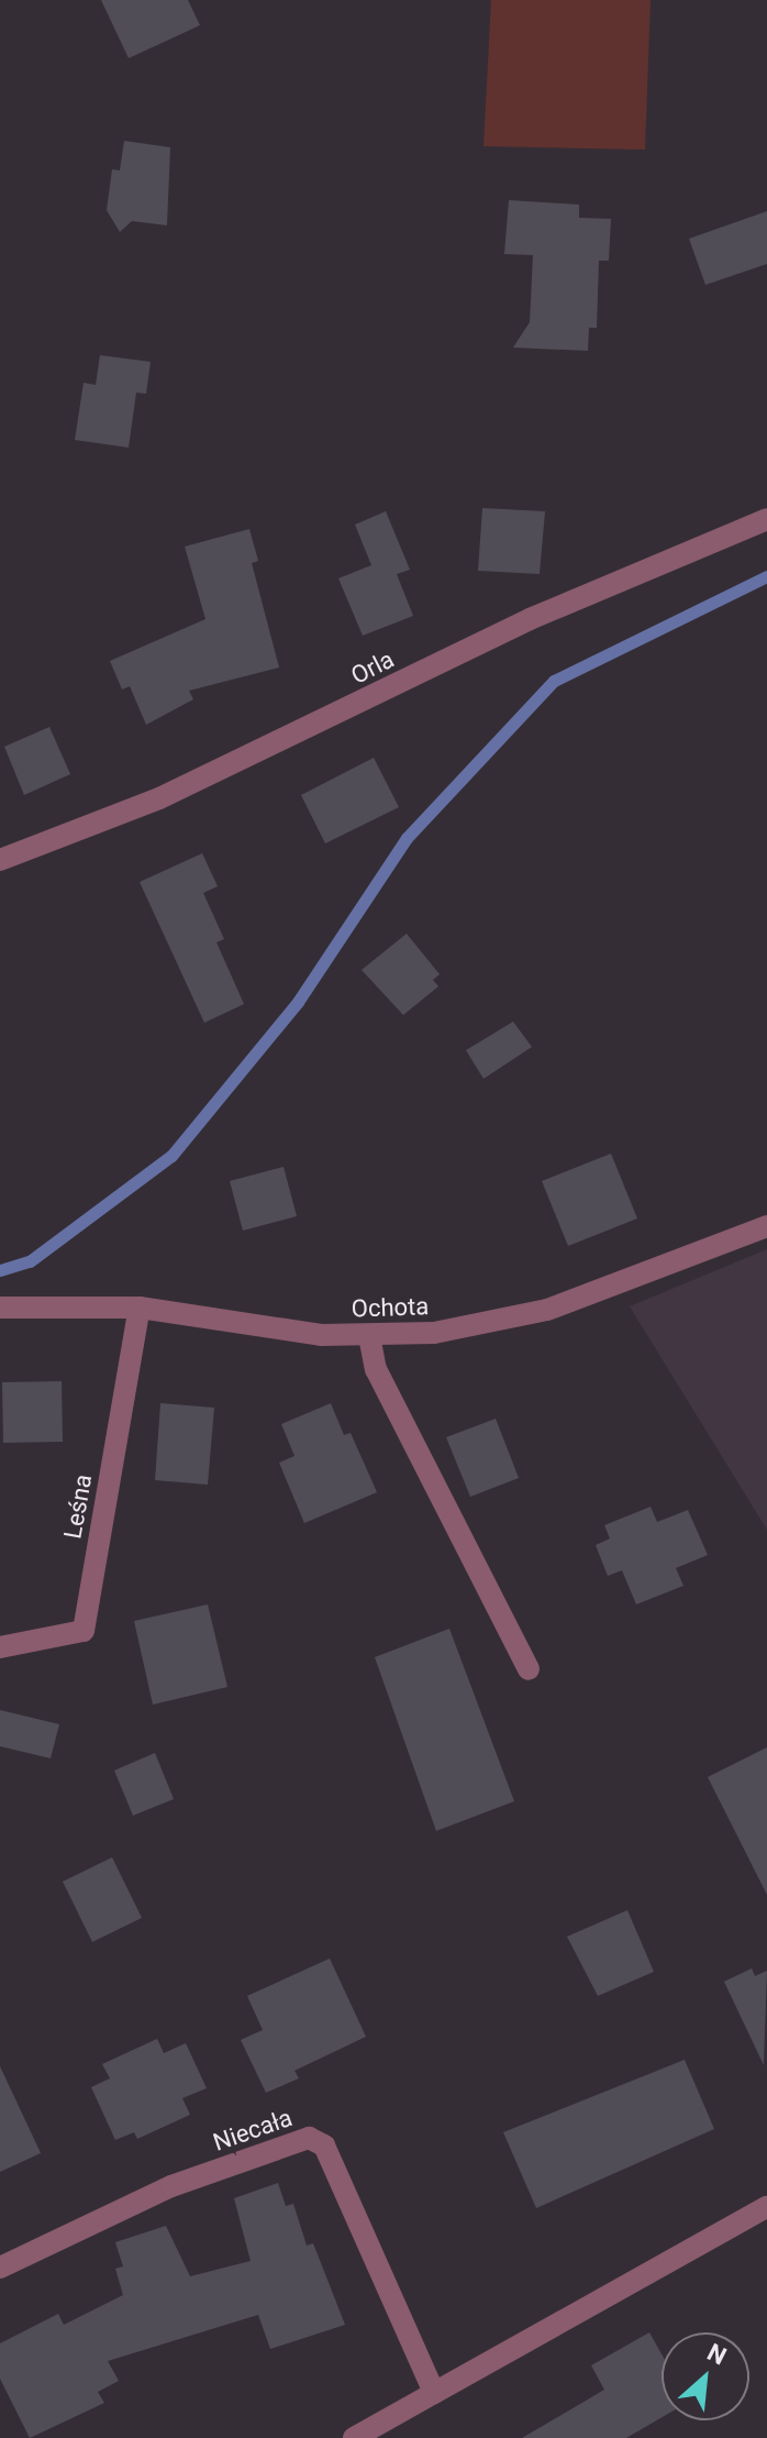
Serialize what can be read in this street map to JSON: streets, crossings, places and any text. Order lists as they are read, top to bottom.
{
  "streets": {
    "street": [
      "Orla",
      "Ochota",
      "Leśna",
      "Niecała"
    ]
  },
  "crossings": [
    ["Ochota", "Leśna"]
  ],
  "north": "top right"
}
